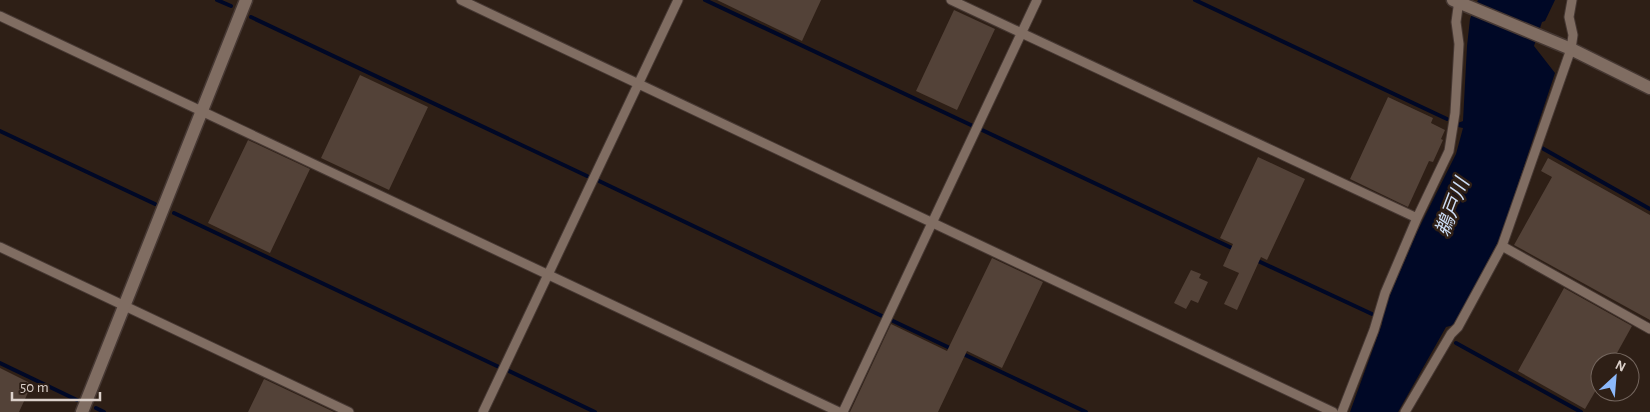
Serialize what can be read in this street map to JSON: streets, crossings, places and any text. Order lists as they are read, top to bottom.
{
  "water": ["鵜戸川"],
  "scale_bar": "50 m",
  "north": "top right"
}
